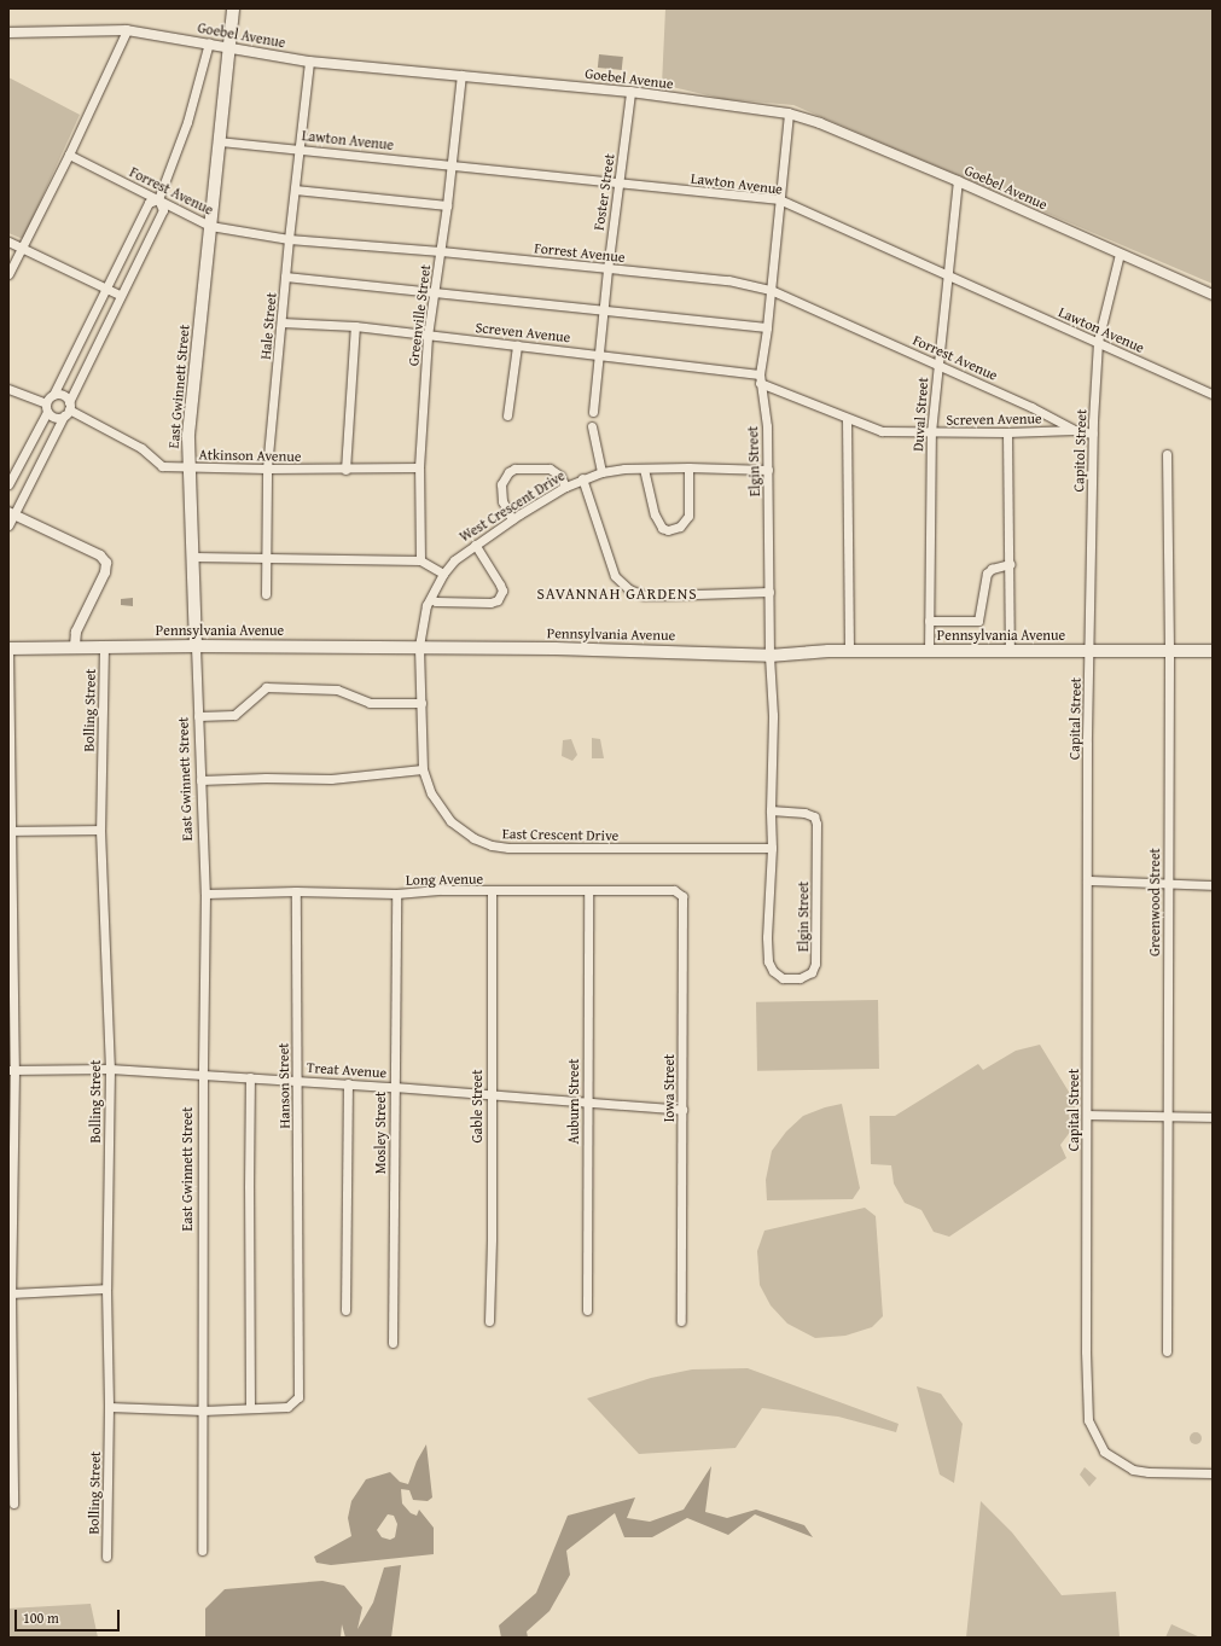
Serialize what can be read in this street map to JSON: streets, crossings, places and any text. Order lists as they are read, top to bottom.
{
  "streets": {
    "main road": ["East Gwinnett Street", "Pennsylvania Avenue"],
    "street": [
      "Goebel Avenue",
      "Lawton Avenue",
      "Forrest Avenue",
      "Foster Street",
      "Greenville Street",
      "Hale Street",
      "Screven Avenue",
      "Duval Street",
      "Capitol Street",
      "Atkinson Avenue",
      "Elgin Street",
      "West Crescent Drive",
      "Bolling Street",
      "Capital Street",
      "East Crescent Drive",
      "Long Avenue",
      "Greenwood Street",
      "Treat Avenue",
      "Hanson Street",
      "Iowa Street",
      "Auburn Street",
      "Gable Street",
      "Mosley Street"
    ]
  },
  "crossings": [
    ["Goebel Avenue", "Foster Street"],
    ["Goebel Avenue", "Greenville Street"],
    ["Goebel Avenue", "Hale Street"],
    ["Goebel Avenue", "East Gwinnett Street"],
    ["Goebel Avenue", "Duval Street"],
    ["Goebel Avenue", "Capitol Street"],
    ["Goebel Avenue", "Elgin Street"],
    ["Lawton Avenue", "Foster Street"],
    ["Lawton Avenue", "Greenville Street"],
    ["Lawton Avenue", "Hale Street"],
    ["Lawton Avenue", "East Gwinnett Street"],
    ["Lawton Avenue", "Duval Street"],
    ["Lawton Avenue", "Capitol Street"],
    ["Lawton Avenue", "Elgin Street"],
    ["Forrest Avenue", "Foster Street"],
    ["Forrest Avenue", "Greenville Street"],
    ["Forrest Avenue", "Hale Street"],
    ["Forrest Avenue", "Screven Avenue"],
    ["Forrest Avenue", "East Gwinnett Street"],
    ["Forrest Avenue", "Duval Street"],
    ["Forrest Avenue", "Elgin Street"],
    ["Foster Street", "Screven Avenue"],
    ["Greenville Street", "Screven Avenue"],
    ["Greenville Street", "Atkinson Avenue"],
    ["Hale Street", "Screven Avenue"],
    ["Hale Street", "Atkinson Avenue"],
    ["Screven Avenue", "Duval Street"],
    ["Screven Avenue", "Capitol Street"],
    ["Screven Avenue", "Elgin Street"],
    ["East Gwinnett Street", "Atkinson Avenue"],
    ["East Gwinnett Street", "Pennsylvania Avenue"],
    ["East Gwinnett Street", "Long Avenue"],
    ["East Gwinnett Street", "Treat Avenue"],
    ["East Gwinnett Street", "Hanson Street"],
    ["Duval Street", "Pennsylvania Avenue"],
    ["Capitol Street", "Pennsylvania Avenue"],
    ["Capitol Street", "Capital Street"],
    ["Elgin Street", "West Crescent Drive"],
    ["Elgin Street", "Pennsylvania Avenue"],
    ["Elgin Street", "East Crescent Drive"],
    ["West Crescent Drive", "Pennsylvania Avenue"],
    ["West Crescent Drive", "East Crescent Drive"],
    ["Pennsylvania Avenue", "Bolling Street"],
    ["Pennsylvania Avenue", "Capital Street"],
    ["Pennsylvania Avenue", "East Crescent Drive"],
    ["Pennsylvania Avenue", "Greenwood Street"],
    ["Bolling Street", "Treat Avenue"],
    ["Bolling Street", "Hanson Street"],
    ["Long Avenue", "Hanson Street"],
    ["Long Avenue", "Iowa Street"],
    ["Long Avenue", "Auburn Street"],
    ["Long Avenue", "Gable Street"],
    ["Long Avenue", "Mosley Street"],
    ["Treat Avenue", "Hanson Street"],
    ["Treat Avenue", "Iowa Street"],
    ["Treat Avenue", "Auburn Street"],
    ["Treat Avenue", "Gable Street"],
    ["Treat Avenue", "Mosley Street"]
  ],
  "districts": ["SAVANNAH GARDENS"],
  "scale_bar": "100 m"
}
